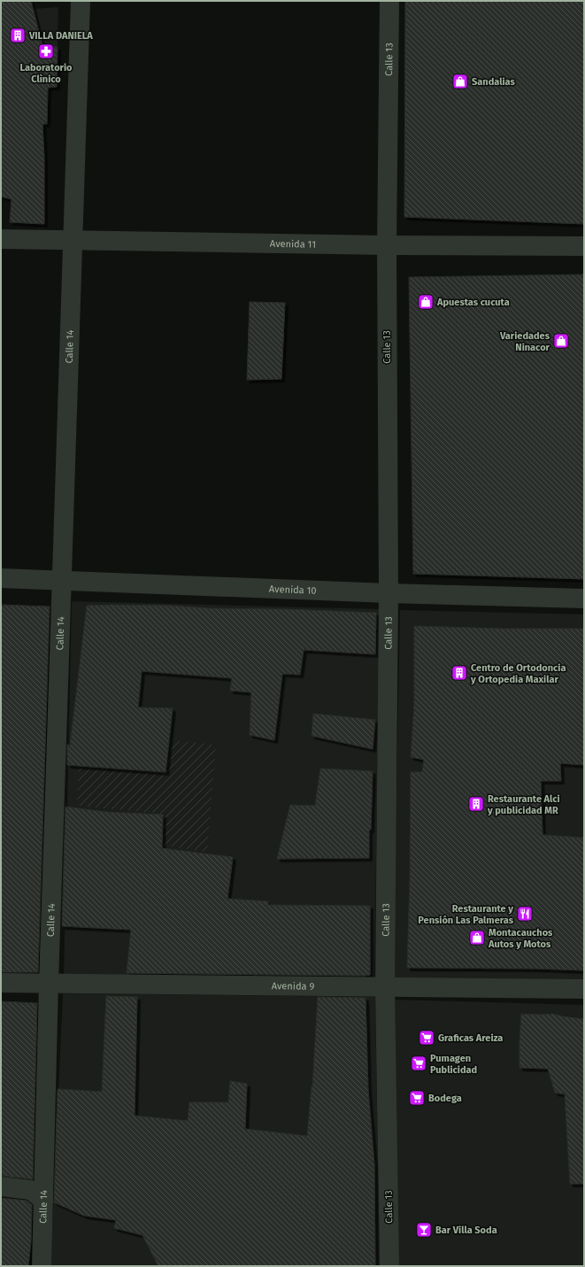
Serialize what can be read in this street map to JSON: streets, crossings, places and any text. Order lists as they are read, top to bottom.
{
  "streets": {
    "street": [
      "Calle 13",
      "Avenida 11",
      "Calle 14",
      "Avenida 10",
      "Avenida 9"
    ]
  },
  "crossings": [
    ["Calle 13", "Avenida 11"],
    ["Calle 13", "Avenida 10"],
    ["Calle 13", "Avenida 9"],
    ["Avenida 11", "Calle 14"],
    ["Calle 14", "Avenida 10"],
    ["Calle 14", "Avenida 9"]
  ],
  "places": {
    "building": ["VILLA DANIELA", "Centro de Ortodoncia y Ortopedia Maxilar", "Restaurante Alci y publicidad MR"],
    "pharmacy": ["Laboratorio Clìnico"],
    "shop": [
      "Sandalias",
      "Apuestas cucuta",
      "Variedades Ninacor",
      "Montacauchos Autos y Motos"
    ],
    "restaurant": ["Restaurante y Pensión Las Palmeras"],
    "supermarket": ["Graficas Areiza", "Pumagen Publicidad", "Bodega"],
    "bar": ["Bar Villa Soda"]
  }
}
